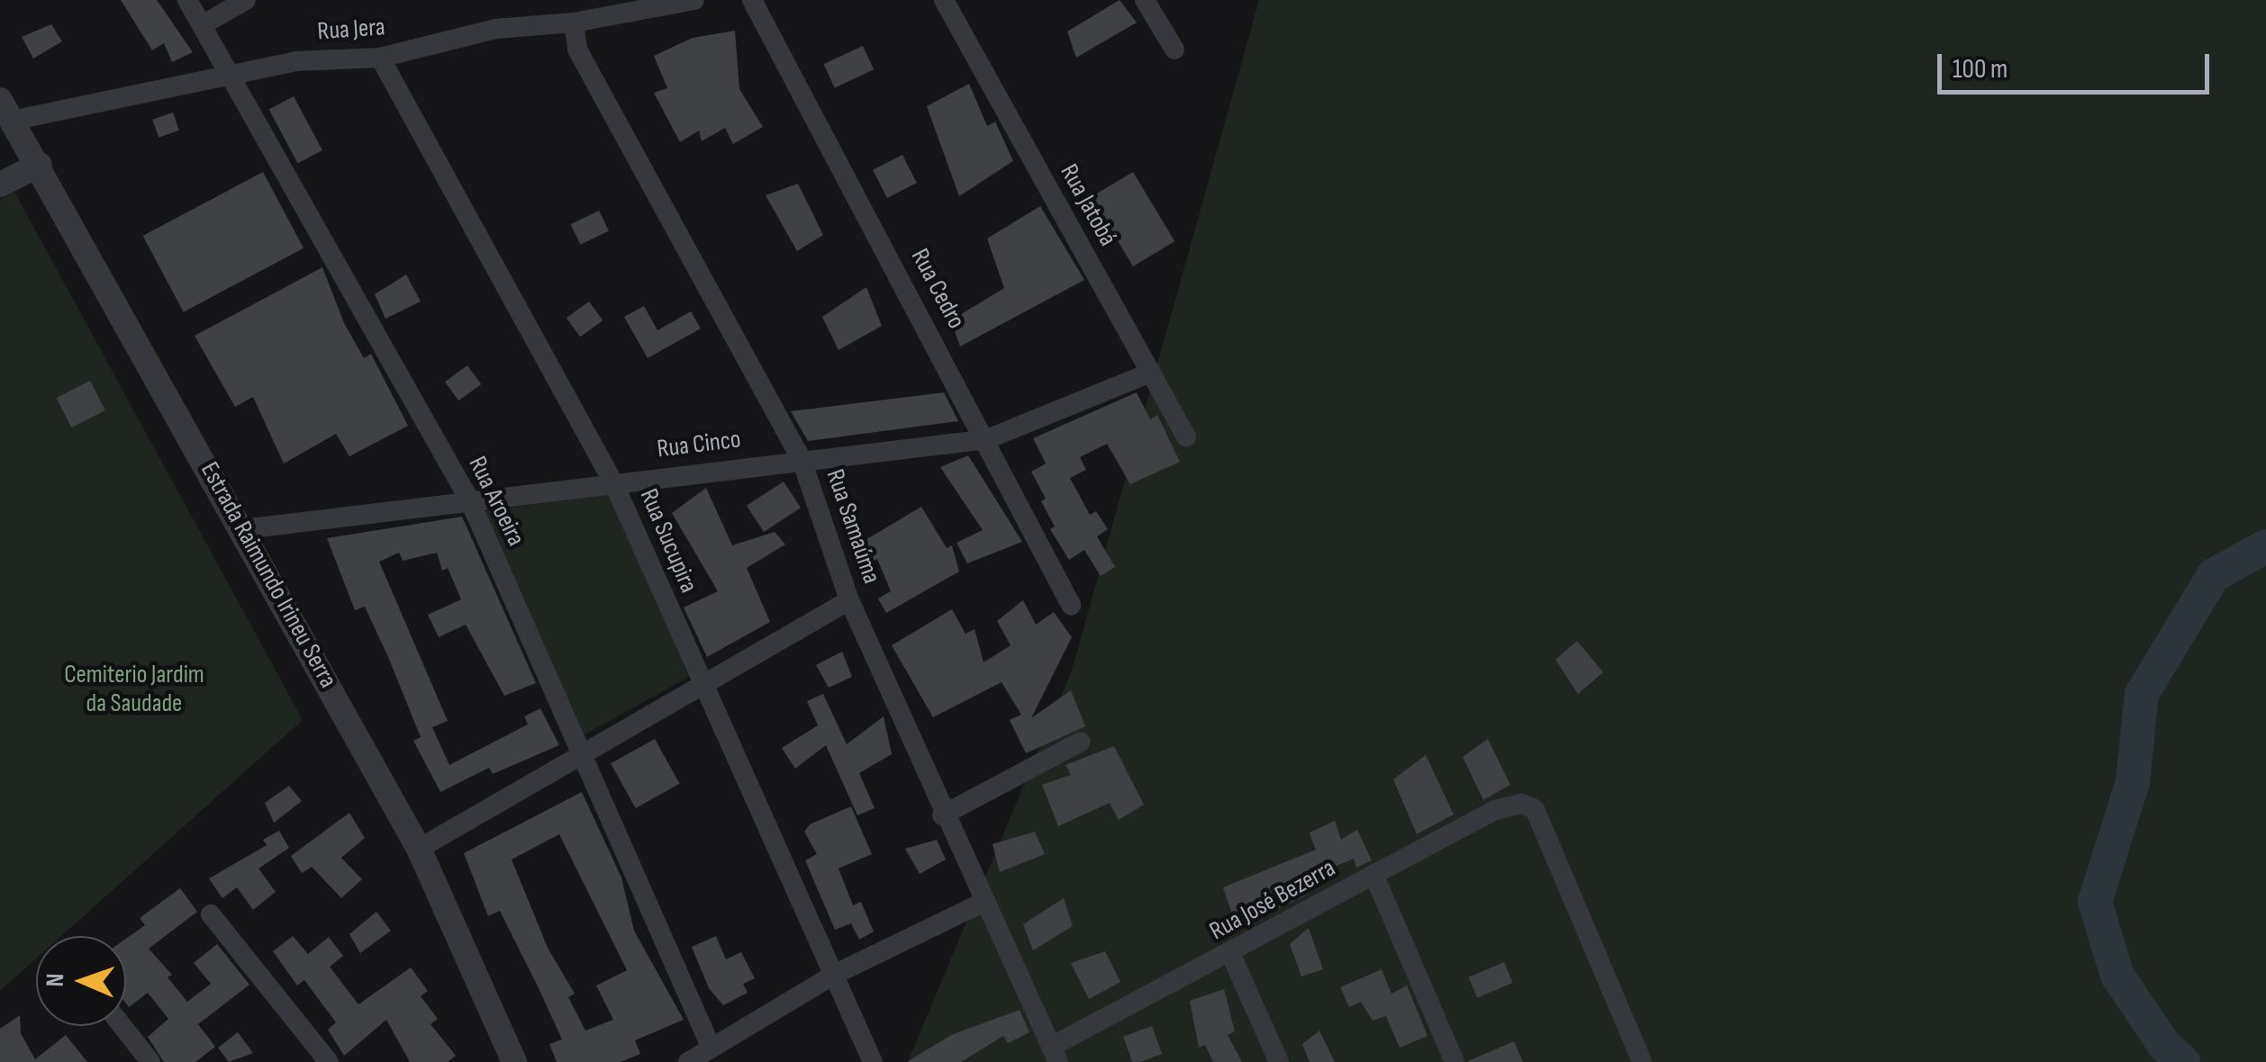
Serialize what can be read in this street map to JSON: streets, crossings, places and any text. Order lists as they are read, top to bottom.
{
  "streets": {
    "street": [
      "Rua Jera",
      "Rua Jatobá",
      "Rua Cedro",
      "Rua Cinco",
      "Rua Aroeira",
      "Rua Samaúma",
      "Rua Sucupira",
      "Estrada Raimundo Irineu Serra",
      "Rua José Bezerra"
    ]
  },
  "crossings": [
    ["Rua Jera", "Rua Aroeira"],
    ["Rua Jera", "Rua Samaúma"],
    ["Rua Jera", "Rua Sucupira"],
    ["Rua Jera", "Estrada Raimundo Irineu Serra"],
    ["Rua Jatobá", "Rua Cinco"],
    ["Rua Cedro", "Rua Cinco"],
    ["Rua Cinco", "Rua Aroeira"],
    ["Rua Cinco", "Rua Samaúma"],
    ["Rua Cinco", "Rua Sucupira"],
    ["Rua Cinco", "Estrada Raimundo Irineu Serra"],
    ["Rua Samaúma", "Rua José Bezerra"]
  ],
  "parks": ["Cemiterio Jardim da Saudade"],
  "scale_bar": "100 m",
  "north": "left"
}
